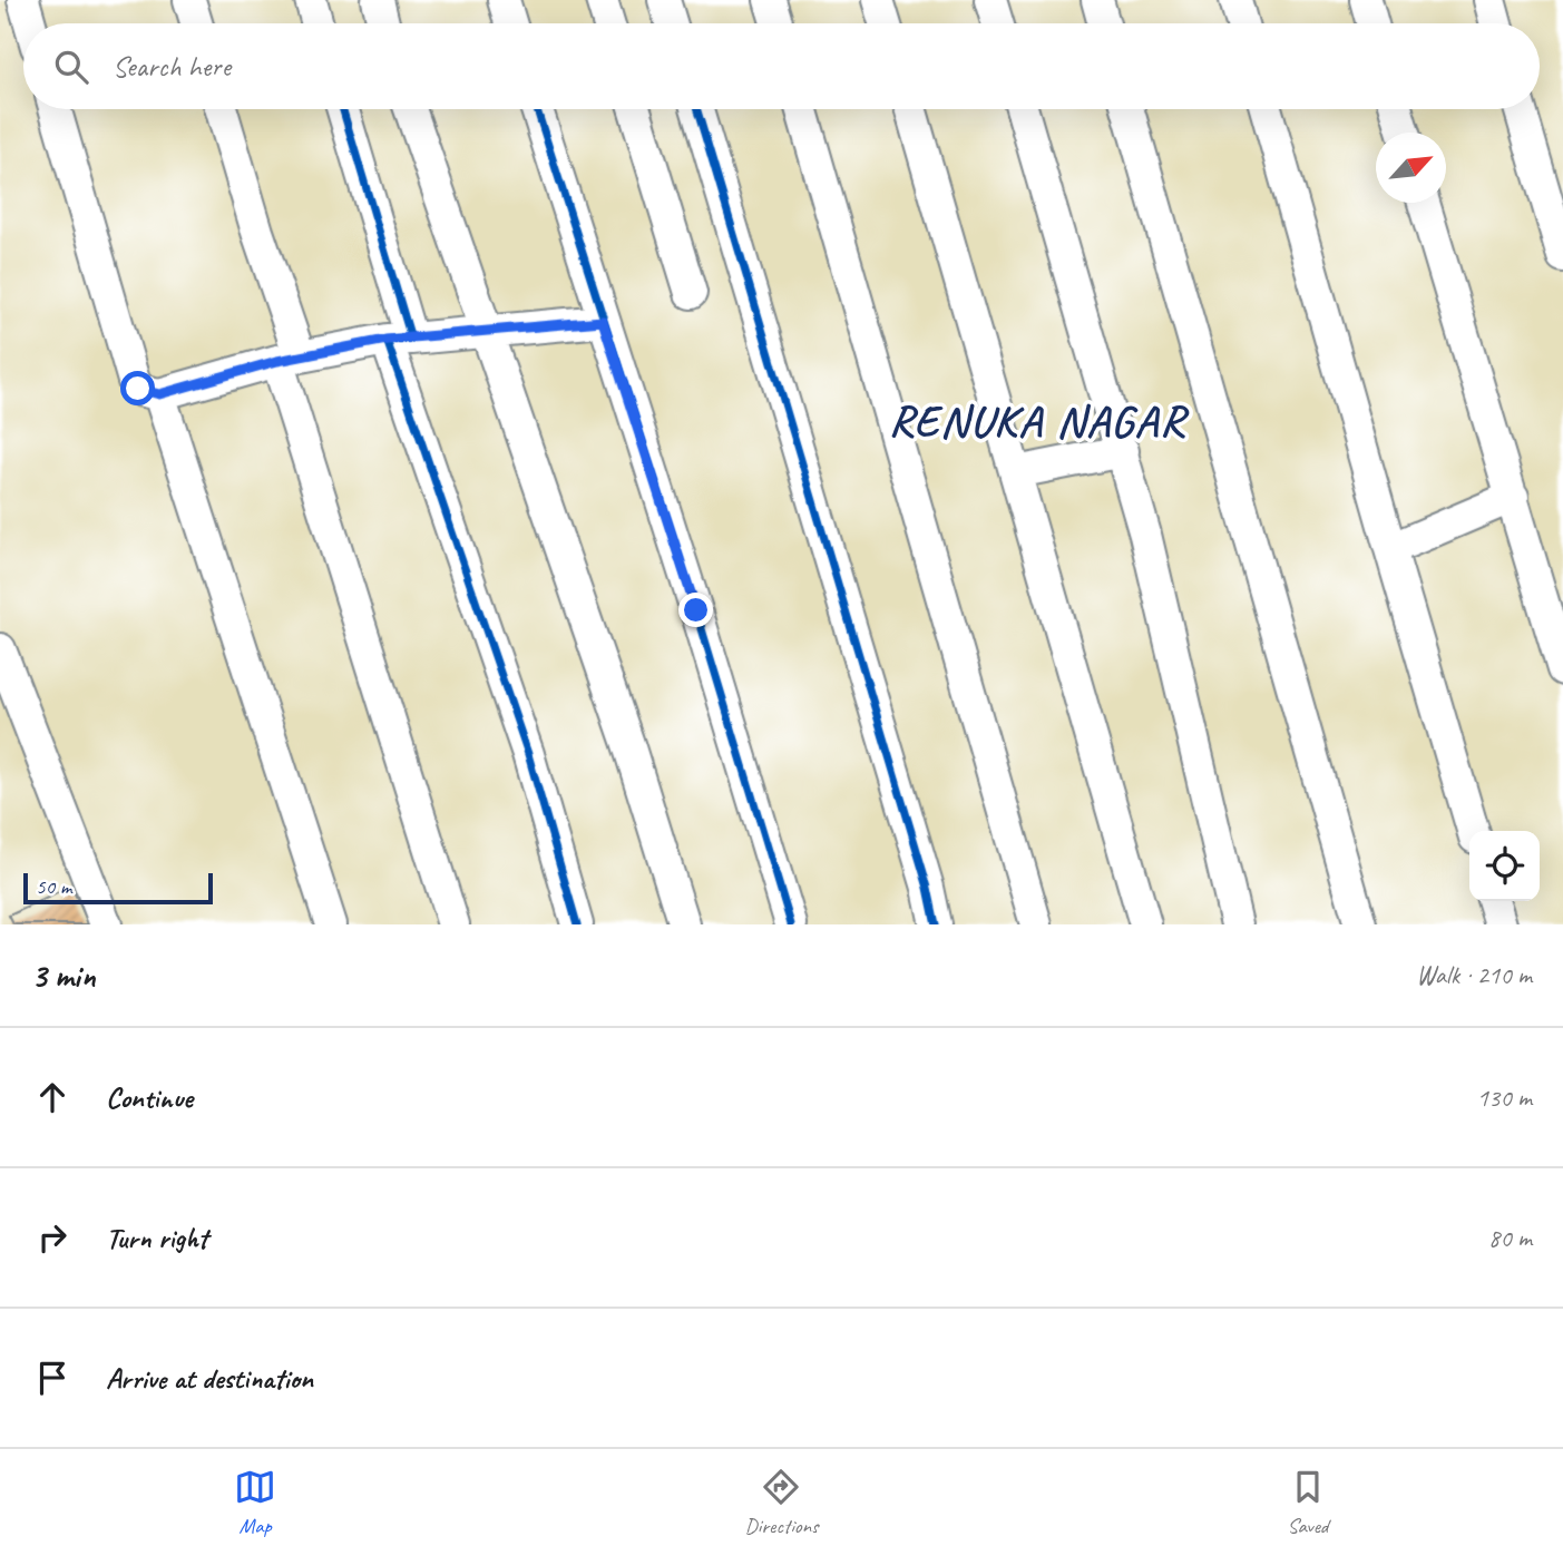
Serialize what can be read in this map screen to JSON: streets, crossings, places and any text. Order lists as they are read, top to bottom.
{
  "districts": ["RENUKA NAGAR"],
  "scale_bar": "50 m",
  "north": "top right",
  "page": {
    "search": "Search here",
    "scale": "50 m",
    "heading": ["3 min", "Walk · 210 m"],
    "list": [
      ["Continue", "130 m"],
      ["Turn right", "80 m"],
      "Arrive at destination"
    ],
    "nav": ["Map", "Directions", "Saved"]
  }
}
